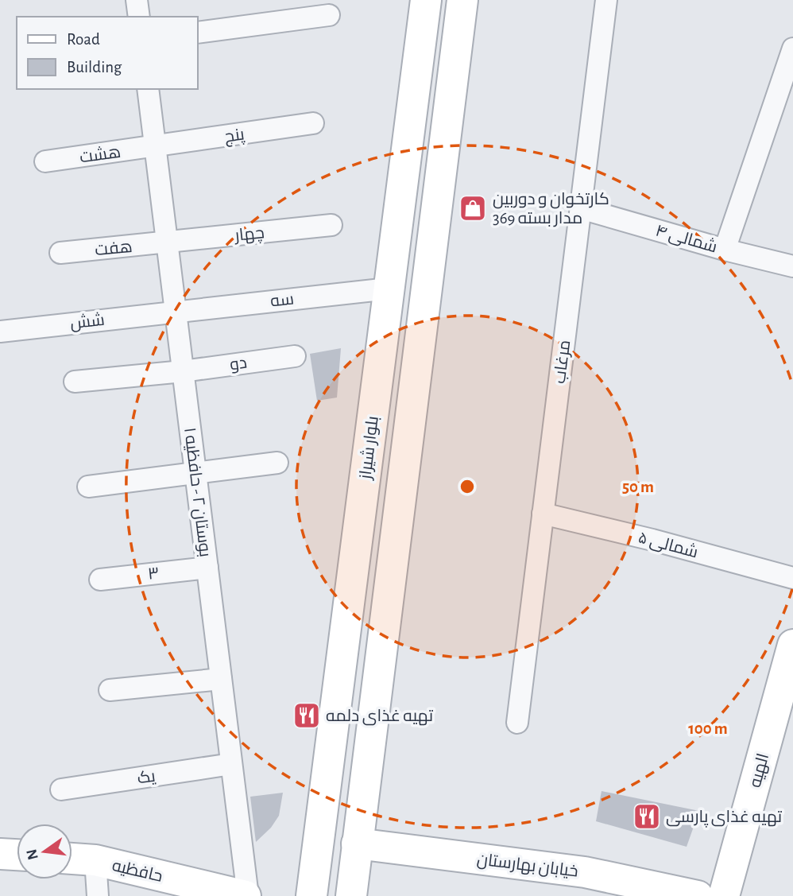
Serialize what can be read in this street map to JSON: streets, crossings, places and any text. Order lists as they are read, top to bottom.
{
  "streets": {
    "main road": [
      "بلوار شیراز",
      "الهیه",
      "خیابان بهارستان",
      "حافظیه"
    ],
    "street": [
      "پنج",
      "هشت",
      "چهار",
      "۴ شمالی",
      "هفت",
      "سه",
      "شش",
      "مرغاب",
      "دو",
      "بوستان ۲ - حافظیه ۱",
      "۵ شمالی",
      "۳",
      "یک"
    ]
  },
  "crossings": [
    ["پنج", "هشت"],
    ["پنج", "بوستان ۲ - حافظیه ۱"],
    ["هشت", "بوستان ۲ - حافظیه ۱"],
    ["چهار", "هفت"],
    ["چهار", "بوستان ۲ - حافظیه ۱"],
    ["۴ شمالی", "مرغاب"],
    ["هفت", "بوستان ۲ - حافظیه ۱"],
    ["سه", "شش"],
    ["سه", "بلوار شیراز"],
    ["سه", "بوستان ۲ - حافظیه ۱"],
    ["شش", "بوستان ۲ - حافظیه ۱"],
    ["مرغاب", "۵ شمالی"],
    ["دو", "بوستان ۲ - حافظیه ۱"],
    ["بوستان ۲ - حافظیه ۱", "۳"],
    ["بوستان ۲ - حافظیه ۱", "یک"],
    ["بوستان ۲ - حافظیه ۱", "حافظیه"]
  ],
  "places": {
    "shop": ["کارتخوان و دوربین مدار بسته 369"],
    "restaurant": ["تهیه غذای دلمه", "تهیه غذای پارسی"]
  },
  "legend": ["Road", "Building"],
  "north": "left",
  "rings": ["50 m", "100 m"]
}
